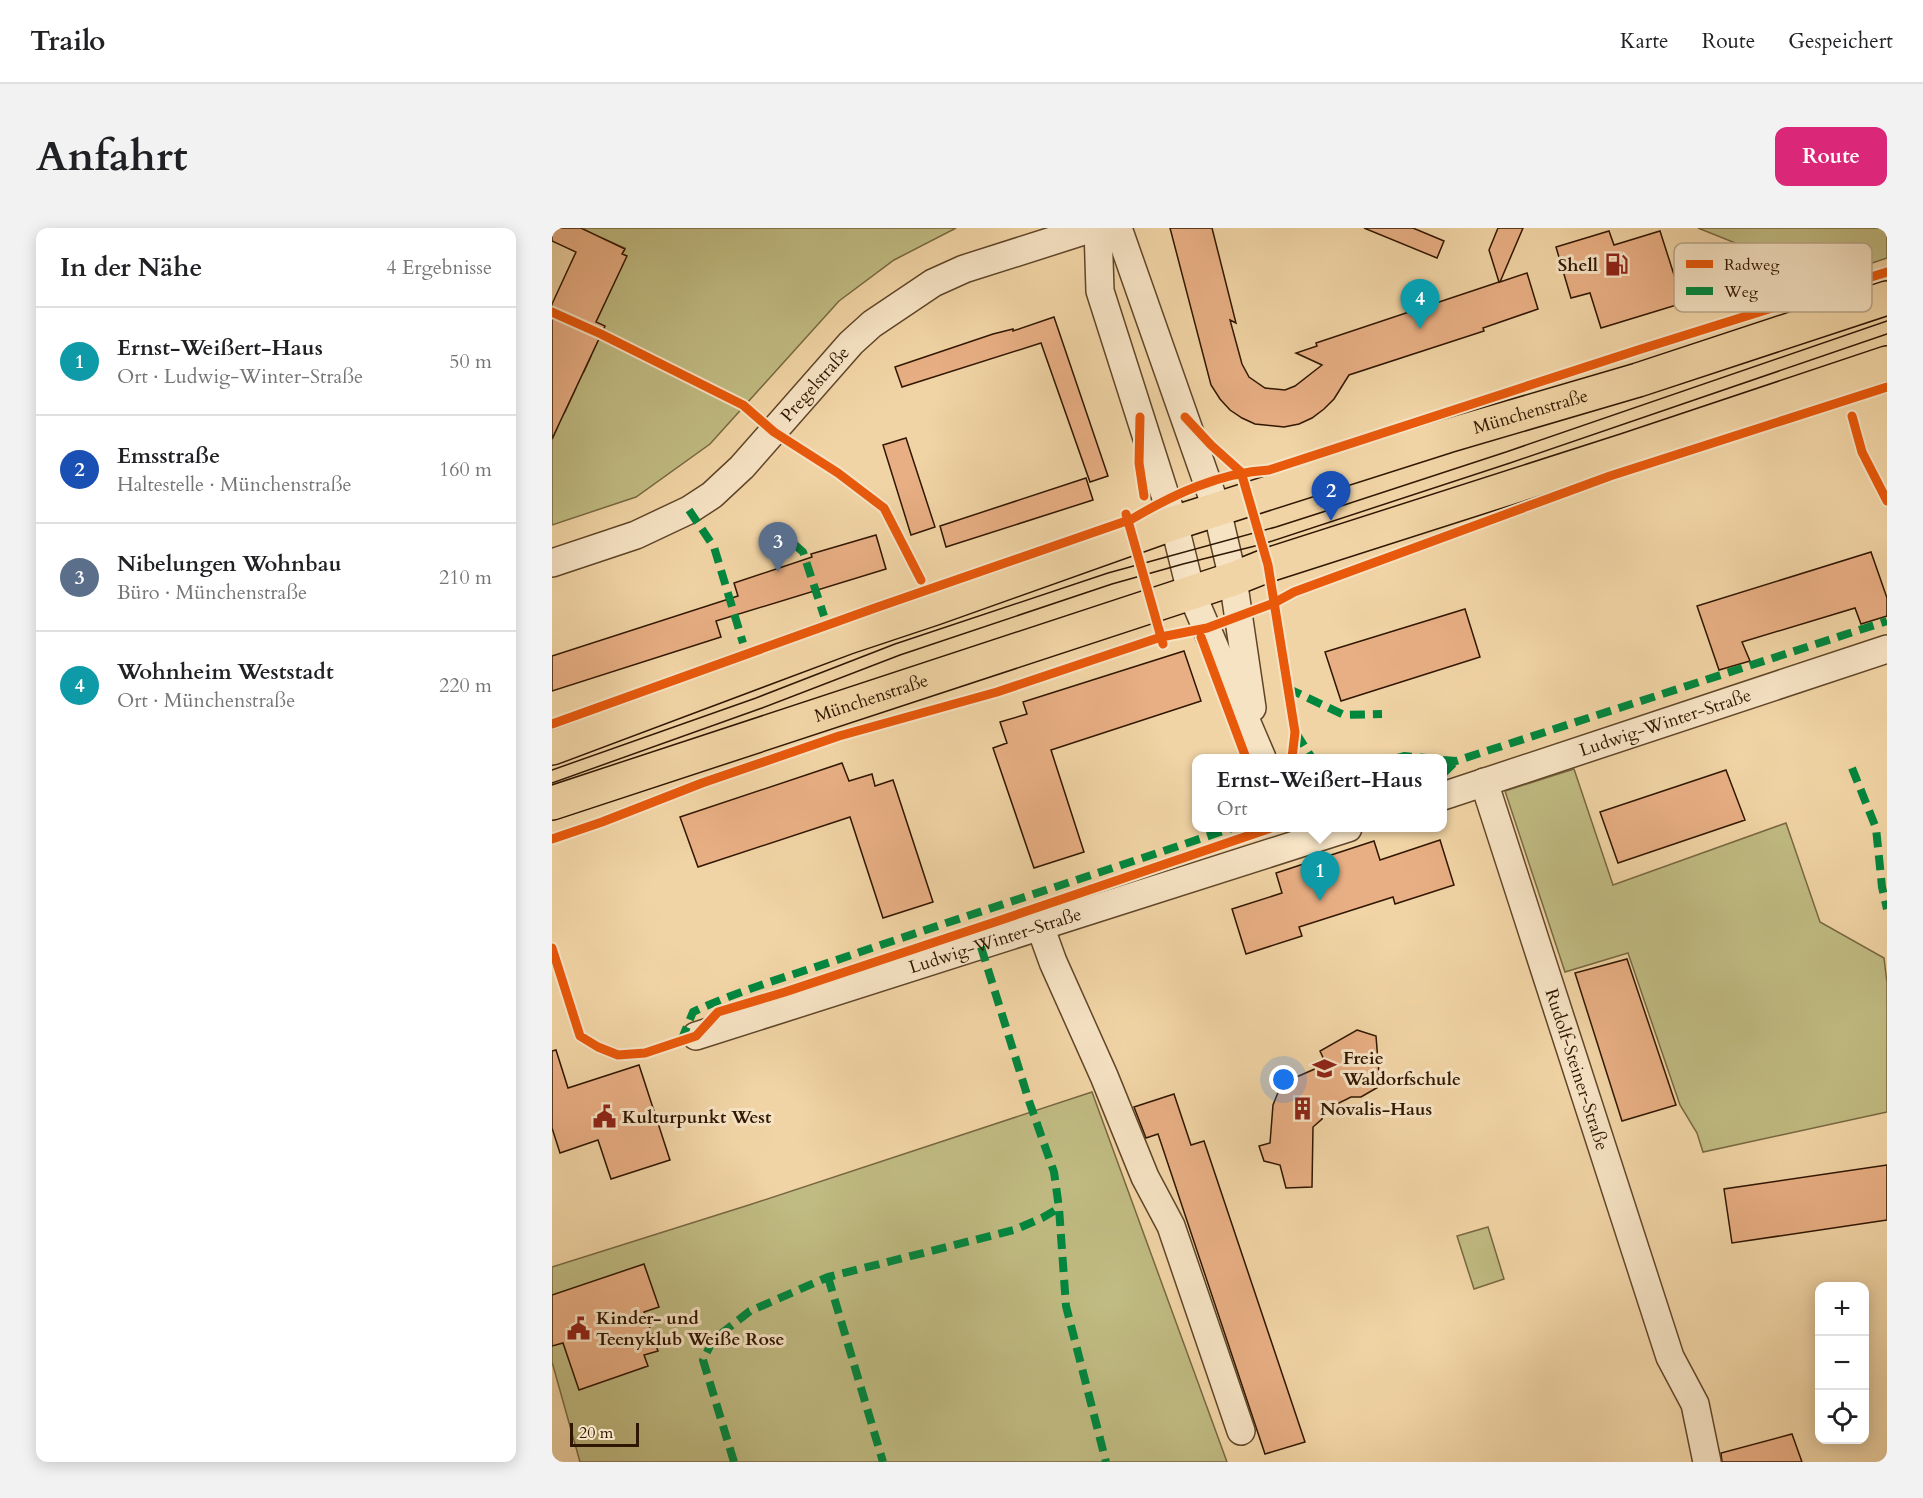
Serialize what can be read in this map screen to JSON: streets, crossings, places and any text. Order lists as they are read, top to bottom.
{
  "streets": {
    "main road": ["Münchenstraße"],
    "street": ["Pregelstraße", "Ludwig-Winter-Straße", "Rudolf-Steiner-Straße"]
  },
  "crossings": [
    ["Ludwig-Winter-Straße", "Rudolf-Steiner-Straße"]
  ],
  "places": {
    "fuel station": ["Shell"],
    "school or university": ["Freie Waldorfschule"],
    "building": ["Novalis-Haus"],
    "public building": ["Kulturpunkt West", "Kinder- und Teenyklub Weiße Rose"]
  },
  "legend": ["Radweg", "Weg"],
  "scale_bar": "20 m",
  "page": {
    "header": "Trailo",
    "nav": ["Karte", "Route", "Gespeichert"],
    "buttons": "Route",
    "title": "Anfahrt",
    "heading": ["In der Nähe", "4 Ergebnisse"],
    "pins": [
      "4",
      "2",
      "3",
      "1"
    ],
    "list": [
      {
        "mark": "1",
        "name": "Ernst-Weißert-Haus",
        "note": "Ort · Ludwig-Winter-Straße",
        "value": "50 m"
      },
      {
        "mark": "2",
        "name": "Emsstraße",
        "note": "Haltestelle · Münchenstraße",
        "value": "160 m"
      },
      {
        "mark": "3",
        "name": "Nibelungen Wohnbau",
        "note": "Büro · Münchenstraße",
        "value": "210 m"
      },
      {
        "mark": "4",
        "name": "Wohnheim Weststadt",
        "note": "Ort · Münchenstraße",
        "value": "220 m"
      }
    ],
    "popup": ["Ernst-Weißert-Haus", "Ort"],
    "map_buttons": ["+", "−"],
    "scale": "20 m"
  }
}
